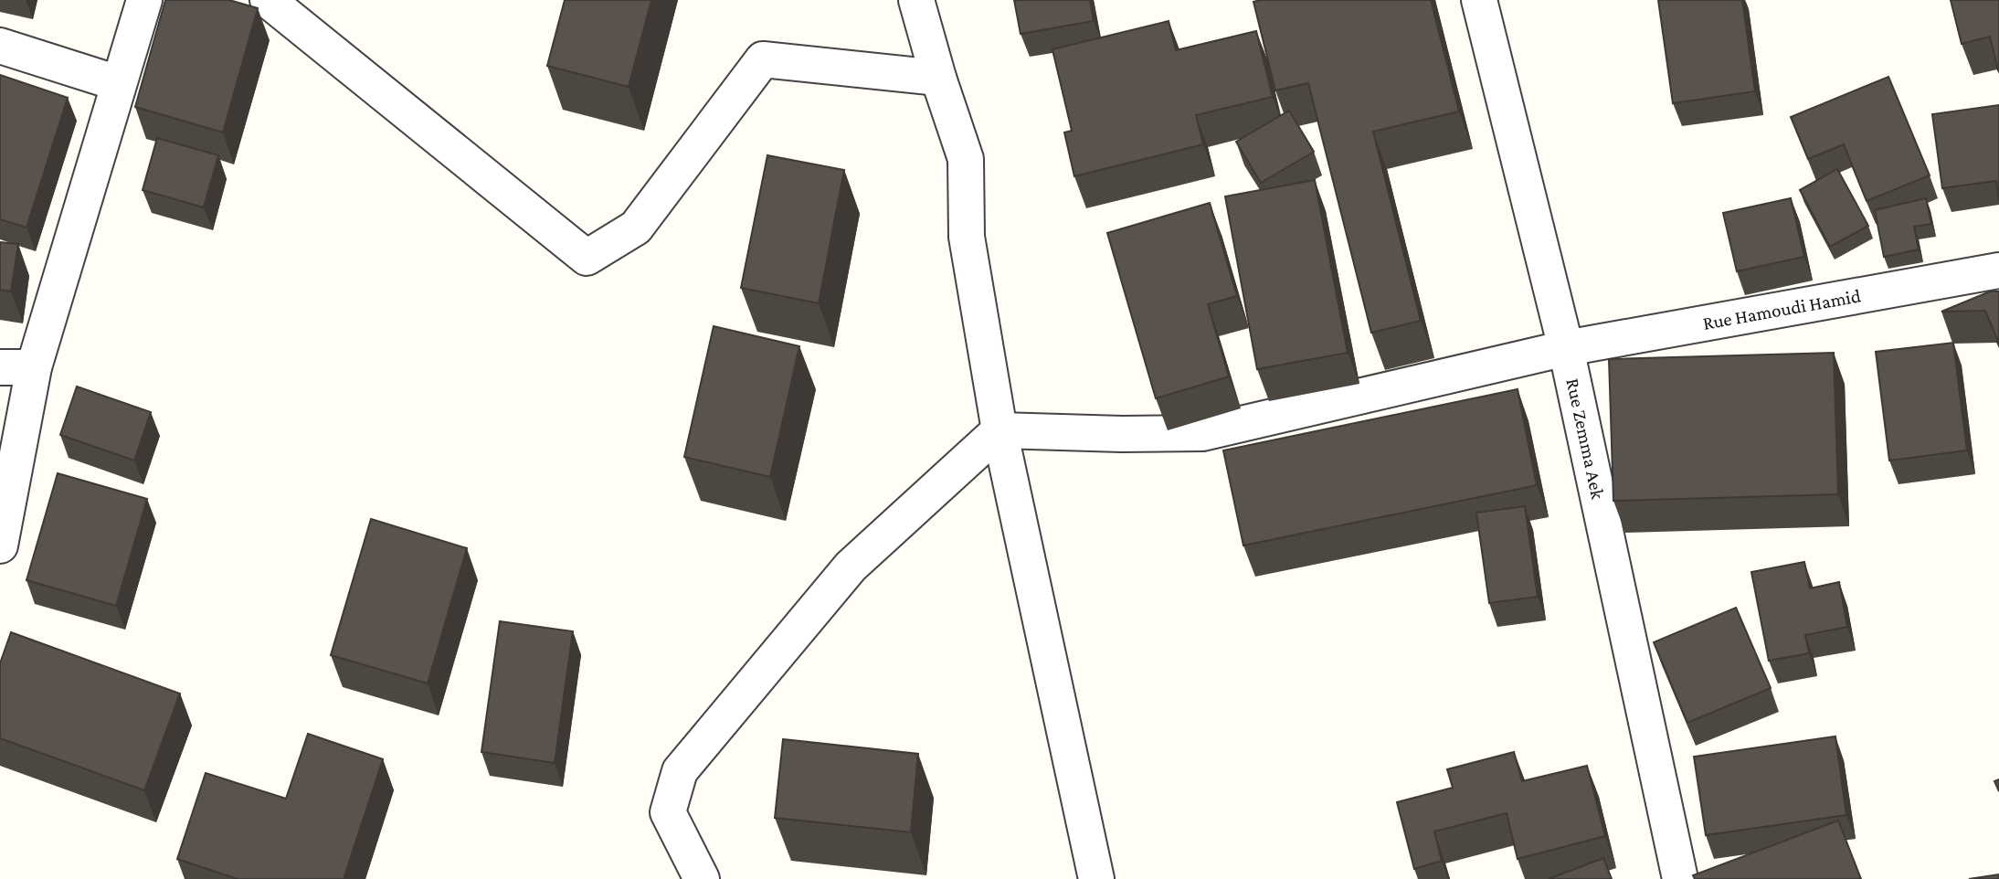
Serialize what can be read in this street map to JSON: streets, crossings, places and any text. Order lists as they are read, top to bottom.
{
  "streets": {
    "street": ["Rue Hamoudi Hamid", "Rue Zemma Aek"]
  },
  "crossings": [
    ["Rue Hamoudi Hamid", "Rue Zemma Aek"]
  ]
}
